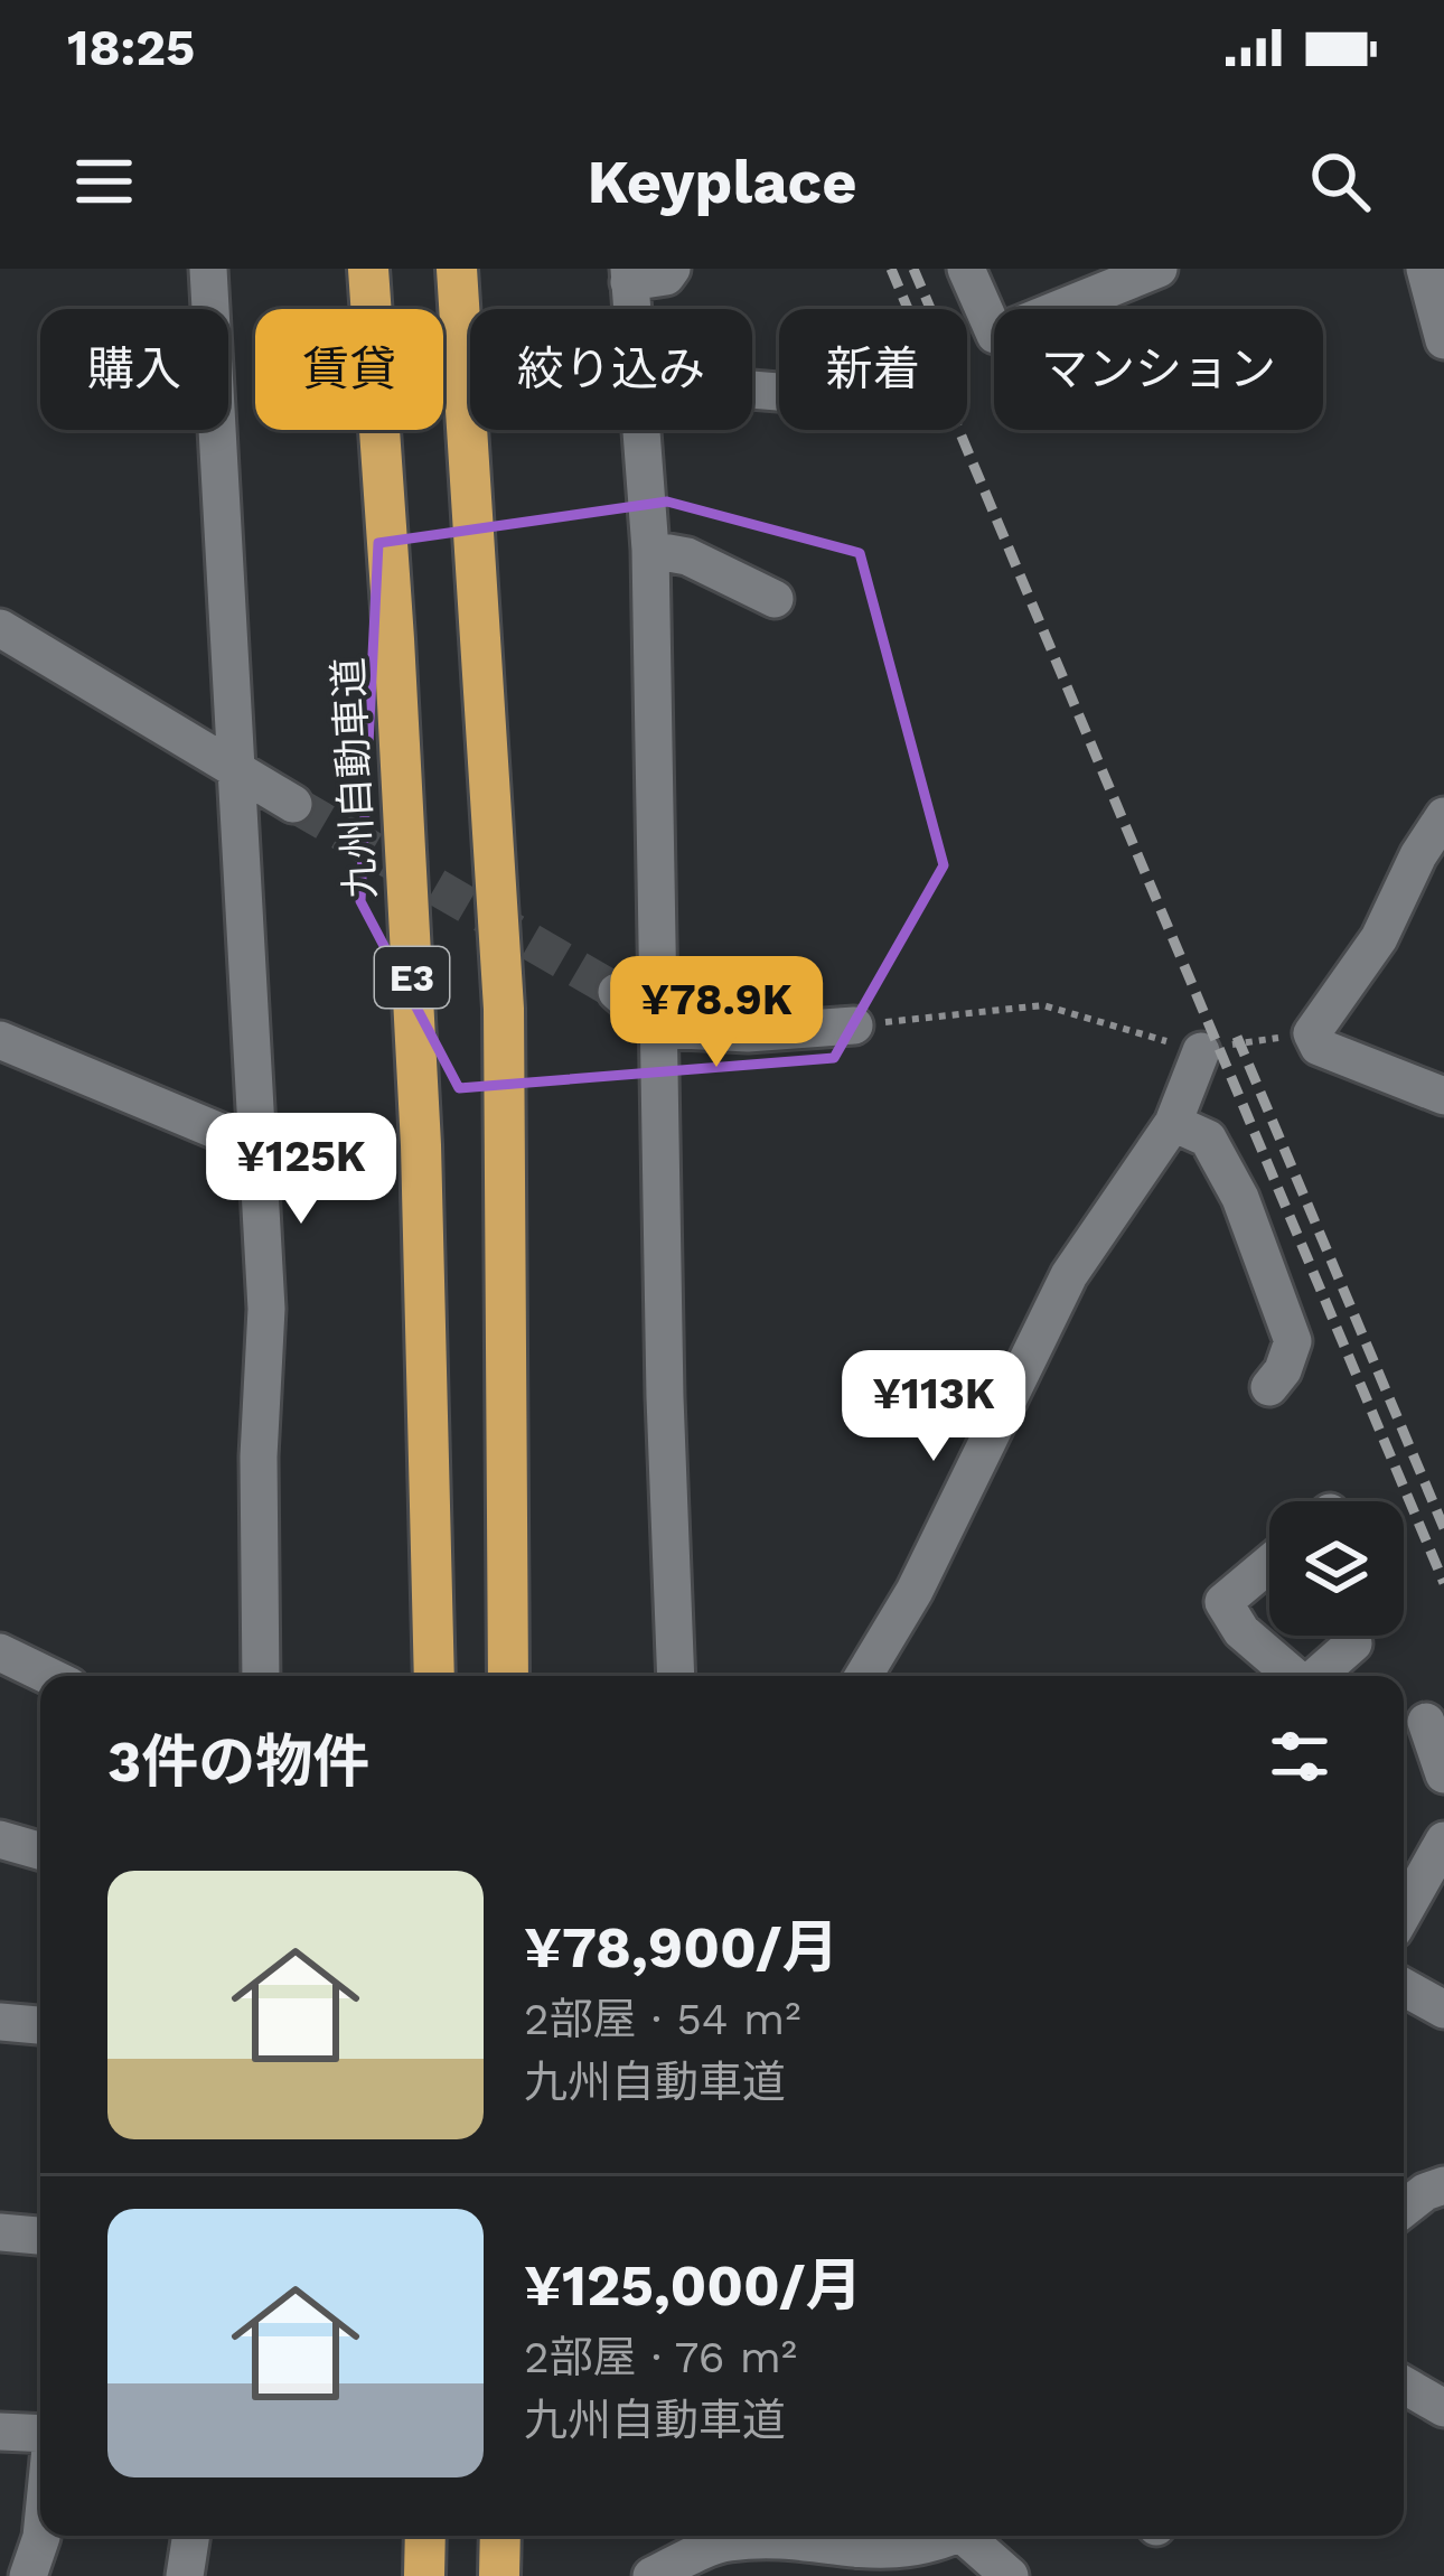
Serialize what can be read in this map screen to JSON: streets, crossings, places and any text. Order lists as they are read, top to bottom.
{
  "streets": {
    "highway": ["九州自動車道", "E3"]
  },
  "page": {
    "status": "18:25",
    "header": "Keyplace",
    "chip": [
      "購入",
      "賃貸",
      "絞り込み",
      "新着",
      "マンション"
    ],
    "price": ["¥78.9K", "¥125K", "¥113K"],
    "heading": "3件の物件",
    "list": [
      {
        "name": "¥78,900/月",
        "note": "2部屋 · 54 m² · 九州自動車道"
      },
      {
        "name": "¥125,000/月",
        "note": "2部屋 · 76 m² · 九州自動車道"
      }
    ]
  }
}
